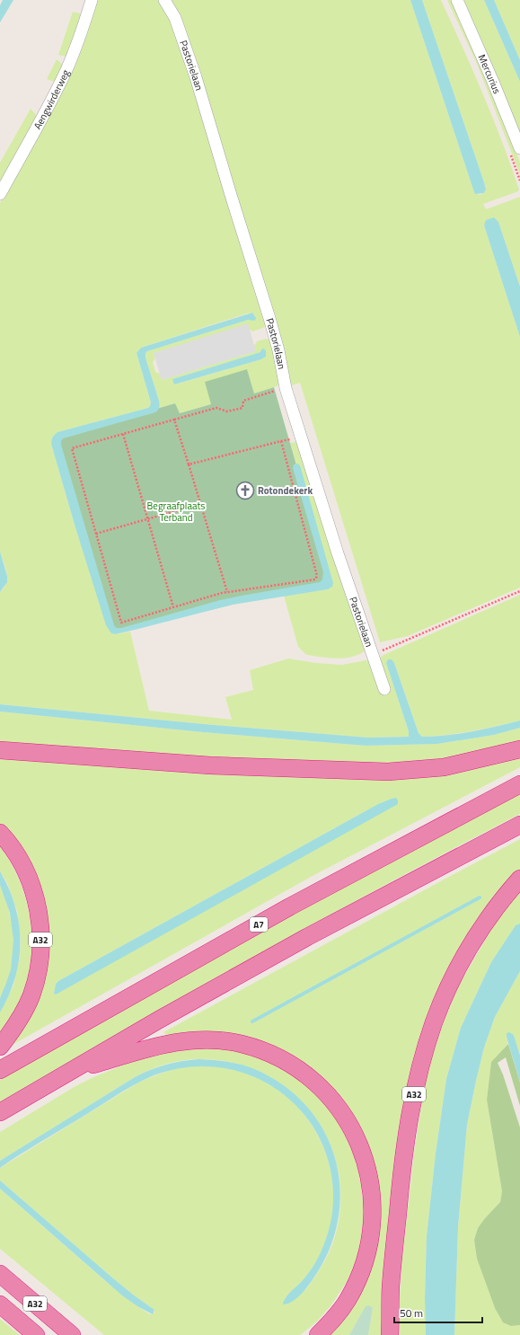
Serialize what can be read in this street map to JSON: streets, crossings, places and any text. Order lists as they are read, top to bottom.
{
  "streets": {
    "highway": ["A7", "A32"],
    "street": ["Pastorielaan", "Mercurius", "Aengwirderweg"]
  },
  "parks": ["Begraafplaats Terband"],
  "places": {
    "church": ["Rotondekerk"]
  },
  "scale_bar": "50 m"
}
